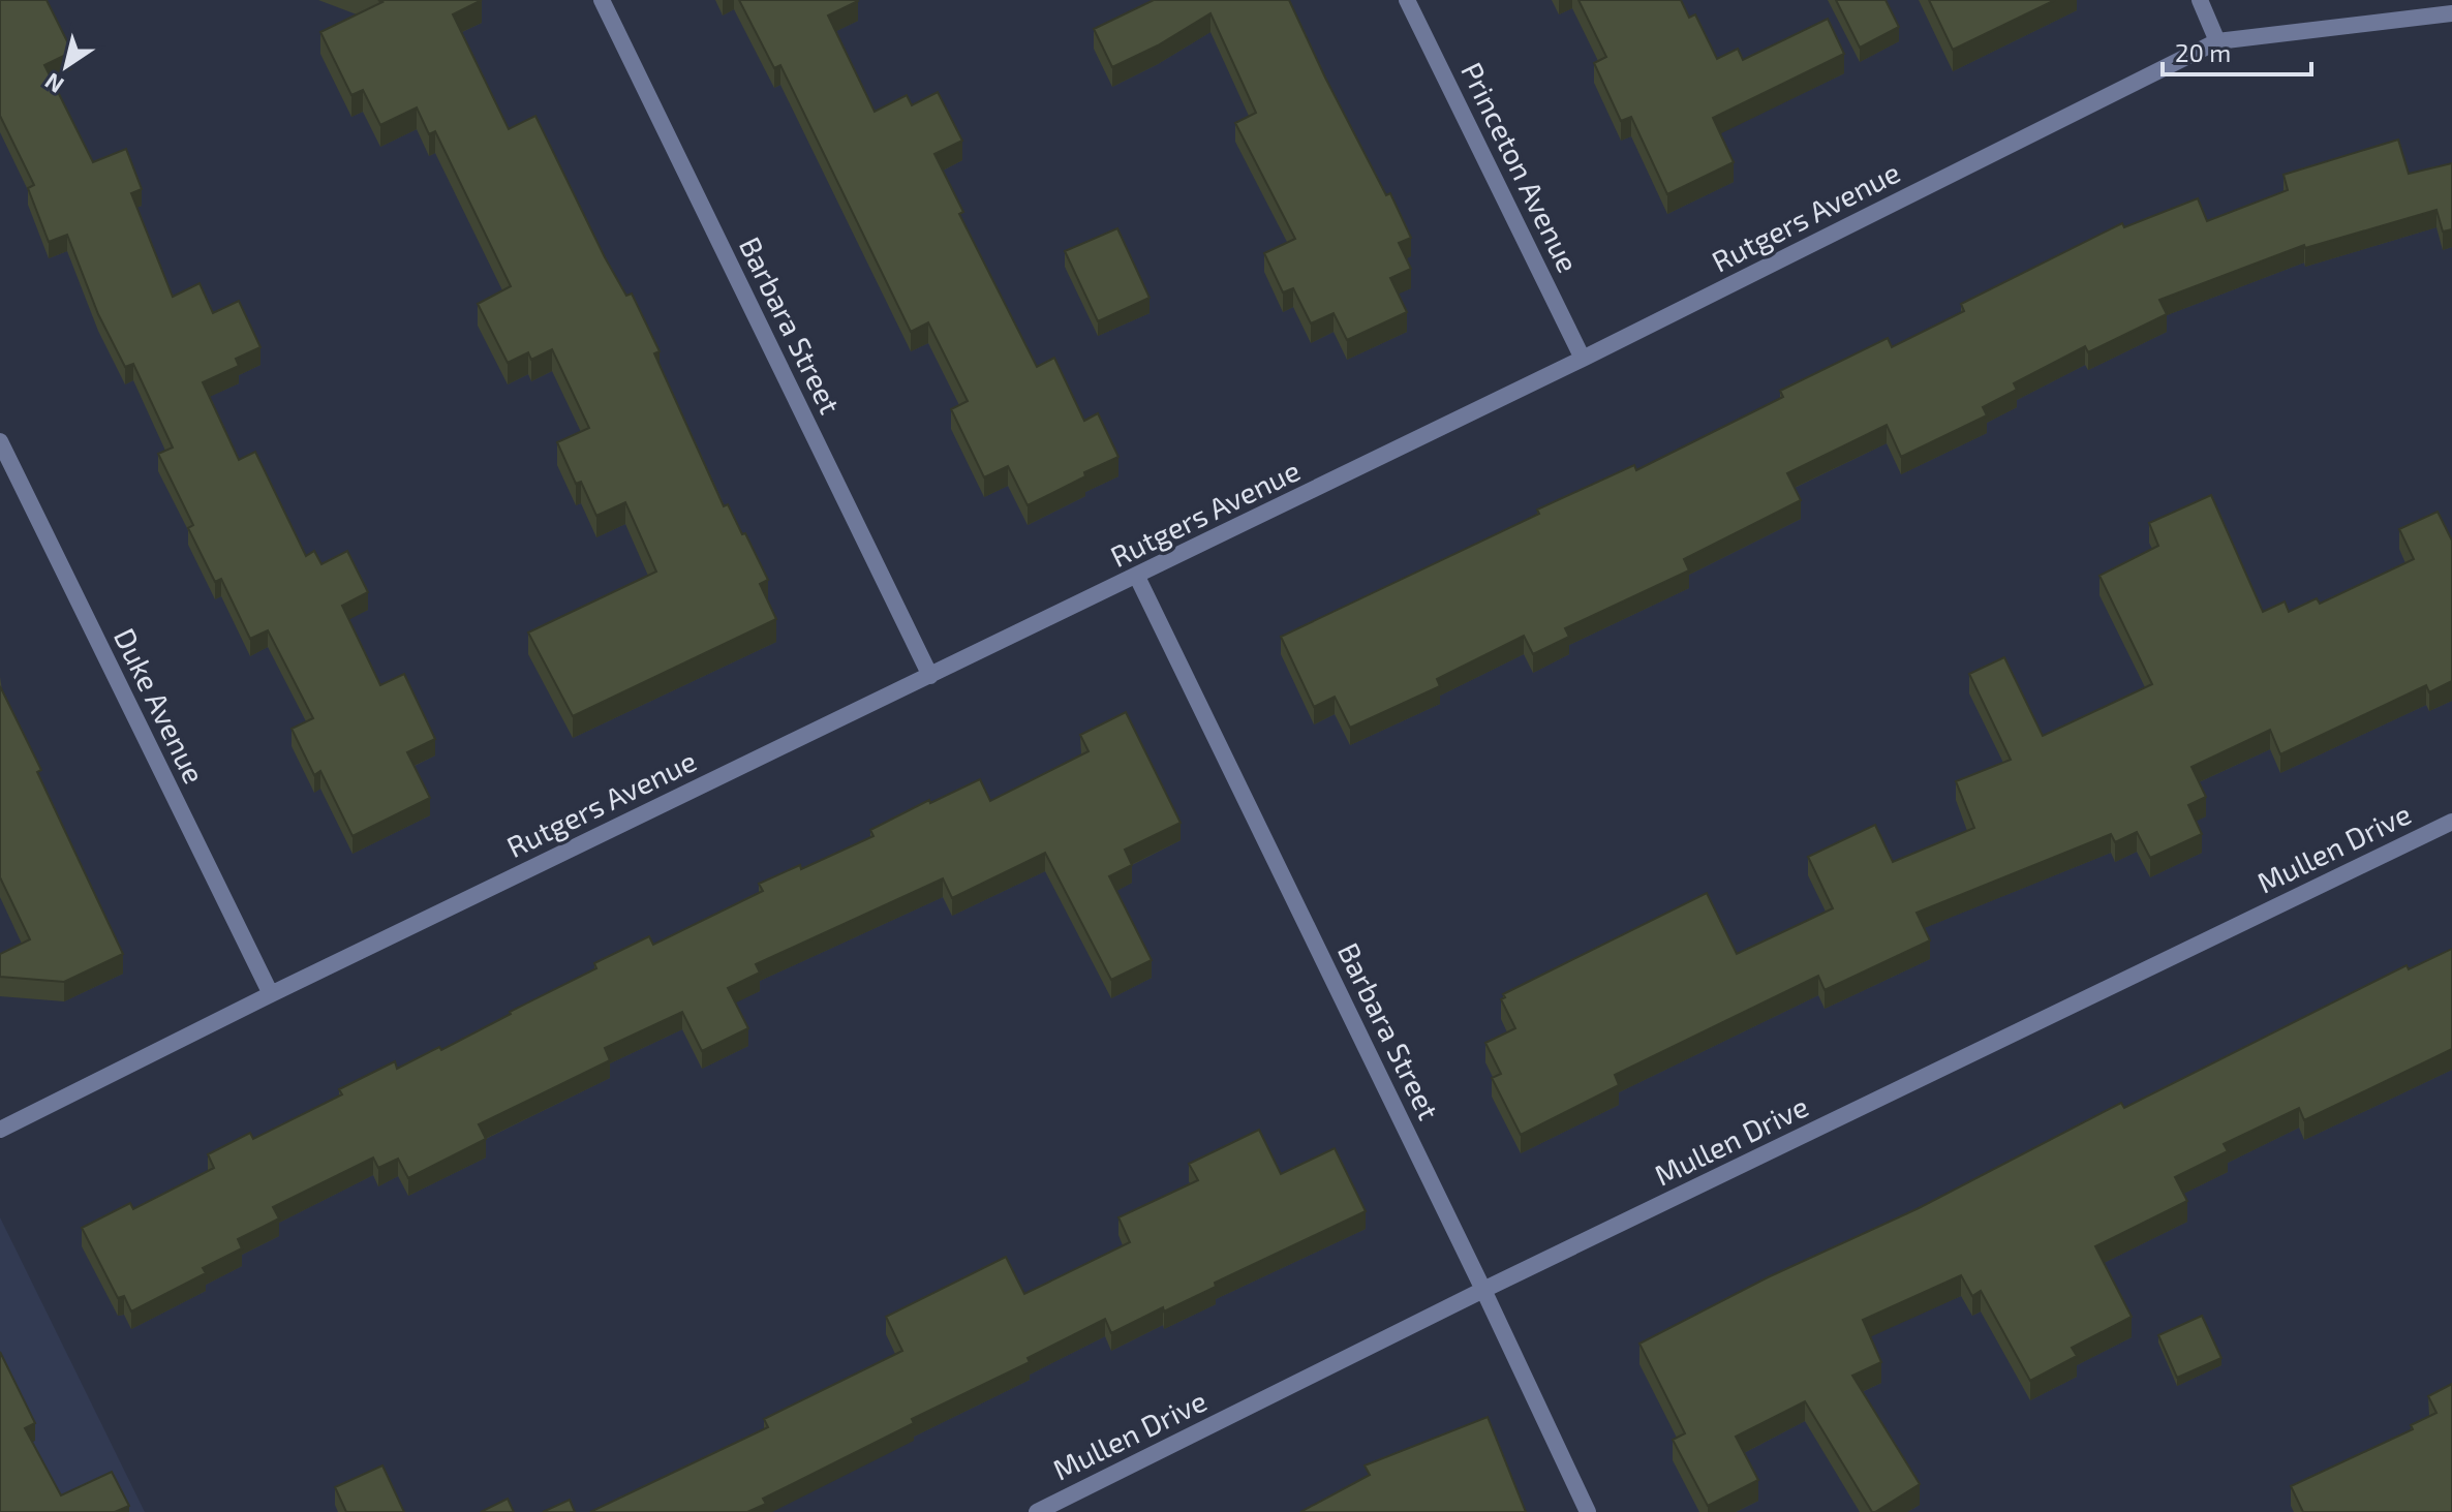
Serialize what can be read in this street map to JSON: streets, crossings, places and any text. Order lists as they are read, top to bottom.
{
  "streets": {
    "street": [
      "Princeton Avenue",
      "Rutgers Avenue",
      "Barbara Street",
      "Duke Avenue",
      "Mullen Drive"
    ]
  },
  "crossings": [
    ["Princeton Avenue", "Rutgers Avenue"],
    ["Rutgers Avenue", "Barbara Street"],
    ["Rutgers Avenue", "Duke Avenue"],
    ["Barbara Street", "Mullen Drive"]
  ],
  "scale_bar": "20 m",
  "north": "bottom left"
}
